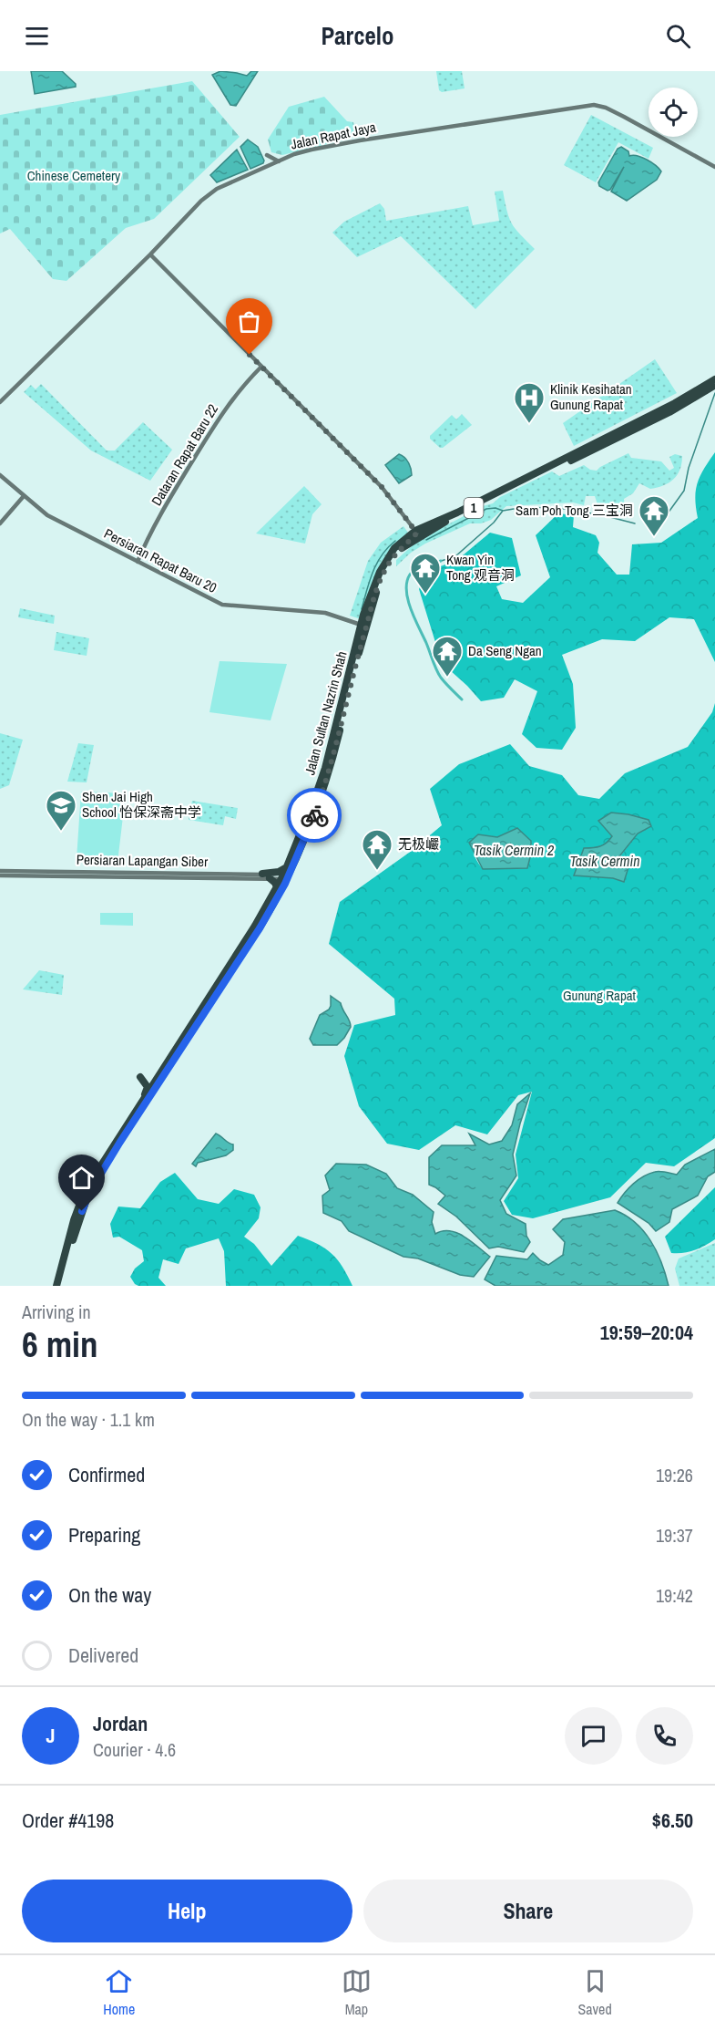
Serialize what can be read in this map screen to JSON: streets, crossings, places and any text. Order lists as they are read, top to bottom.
{
  "streets": {
    "highway": ["1", "Jalan Sultan Nazrin Shah"],
    "street": [
      "Jalan Rapat Jaya",
      "Dataran Rapat Baru 22",
      "Persiaran Rapat Baru 20",
      "Persiaran Lapangan Siber"
    ]
  },
  "crossings": [
    ["Dataran Rapat Baru 22", "Persiaran Rapat Baru 20"],
    ["Persiaran Rapat Baru 20", "Jalan Sultan Nazrin Shah"],
    ["Jalan Sultan Nazrin Shah", "Persiaran Lapangan Siber"]
  ],
  "water": ["Tasik Cermin 2", "Tasik Cermin"],
  "parks": ["Chinese Cemetery", "Gunung Rapat"],
  "places": {
    "hospital": ["Klinik Kesihatan Gunung Rapat"],
    "temple": [
      "Sam Poh Tong 三宝洞",
      "Kwan Yin Tong 观音洞",
      "Da Seng Ngan",
      "无极巗"
    ],
    "school or university": ["Shen Jai High School 怡保深斋中学"]
  },
  "page": {
    "header": "Parcelo",
    "heading": ["6 min", "Arriving in", "19:59–20:04"],
    "panel": [
      "Jordan",
      "Courier · 4.6",
      "Order #4198",
      "$6.50"
    ],
    "bar": "On the way · 1.1 km",
    "list": [
      ["Confirmed", "19:26"],
      ["Preparing", "19:37"],
      ["On the way", "19:42"],
      "Delivered"
    ],
    "round": "J",
    "buttons": ["Help", "Share"],
    "tabs": ["Home", "Map", "Saved"]
  }
}
